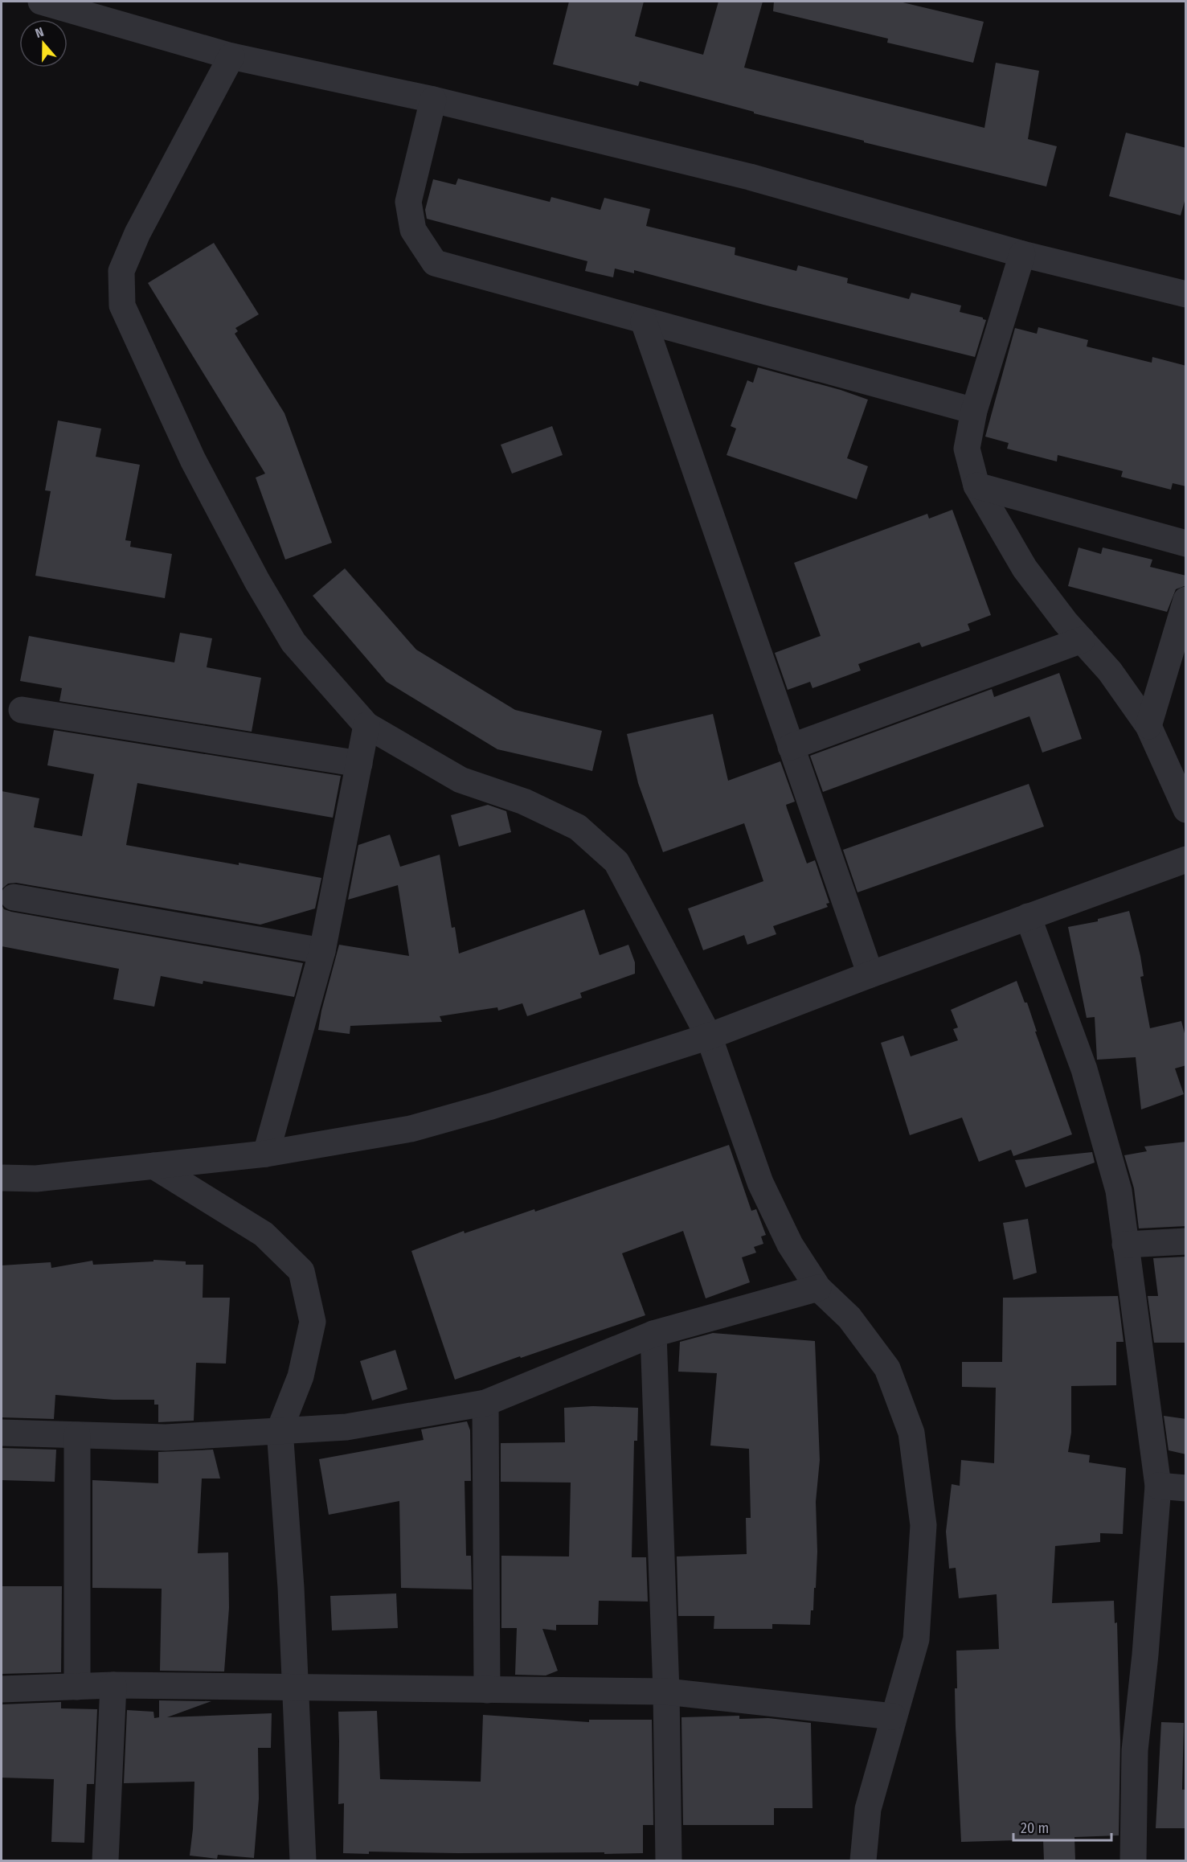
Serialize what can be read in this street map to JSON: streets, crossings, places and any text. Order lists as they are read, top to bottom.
{
  "scale_bar": "20 m",
  "north": "top"
}
